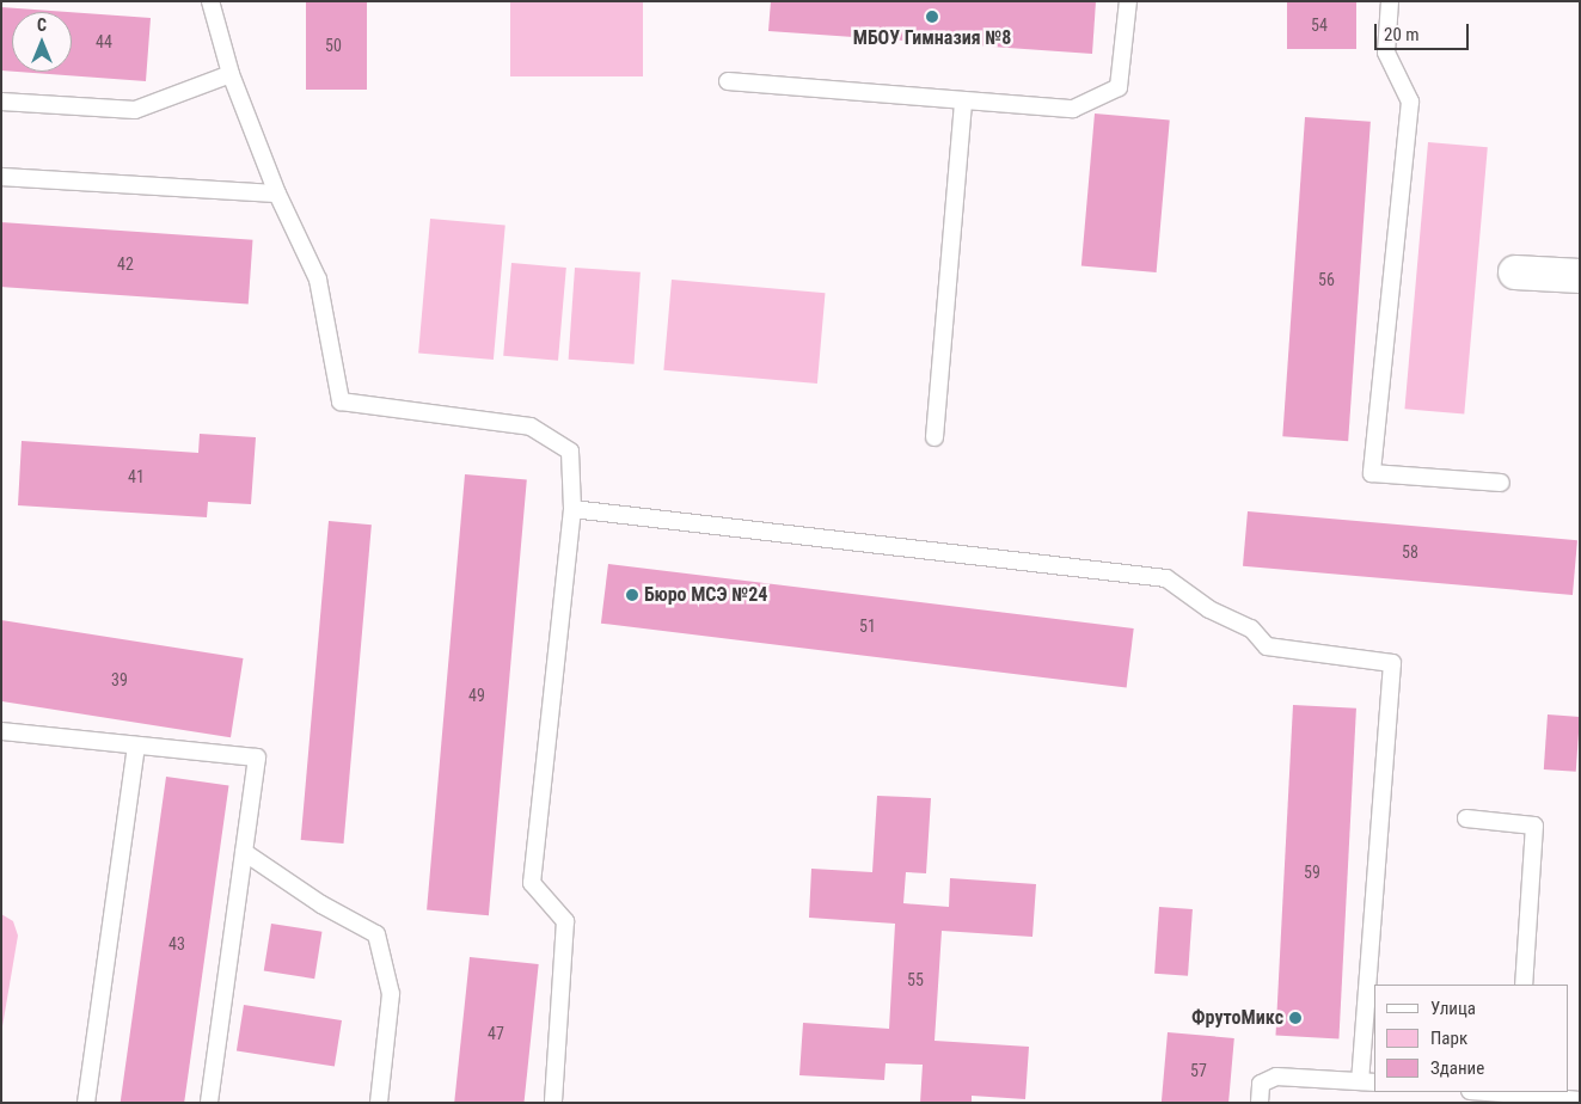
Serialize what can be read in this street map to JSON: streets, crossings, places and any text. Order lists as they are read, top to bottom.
{
  "places": ["МБОУ Гимназия №8", "Бюро МСЭ №24", "ФрутоМикс"],
  "house_numbers": [
    "54",
    "44",
    "50",
    "42",
    "56",
    "41",
    "58",
    "51",
    "39",
    "49",
    "59",
    "43",
    "55",
    "47",
    "57"
  ],
  "legend": ["Улица", "Парк", "Здание"],
  "scale_bar": "20 m",
  "north": "top"
}
